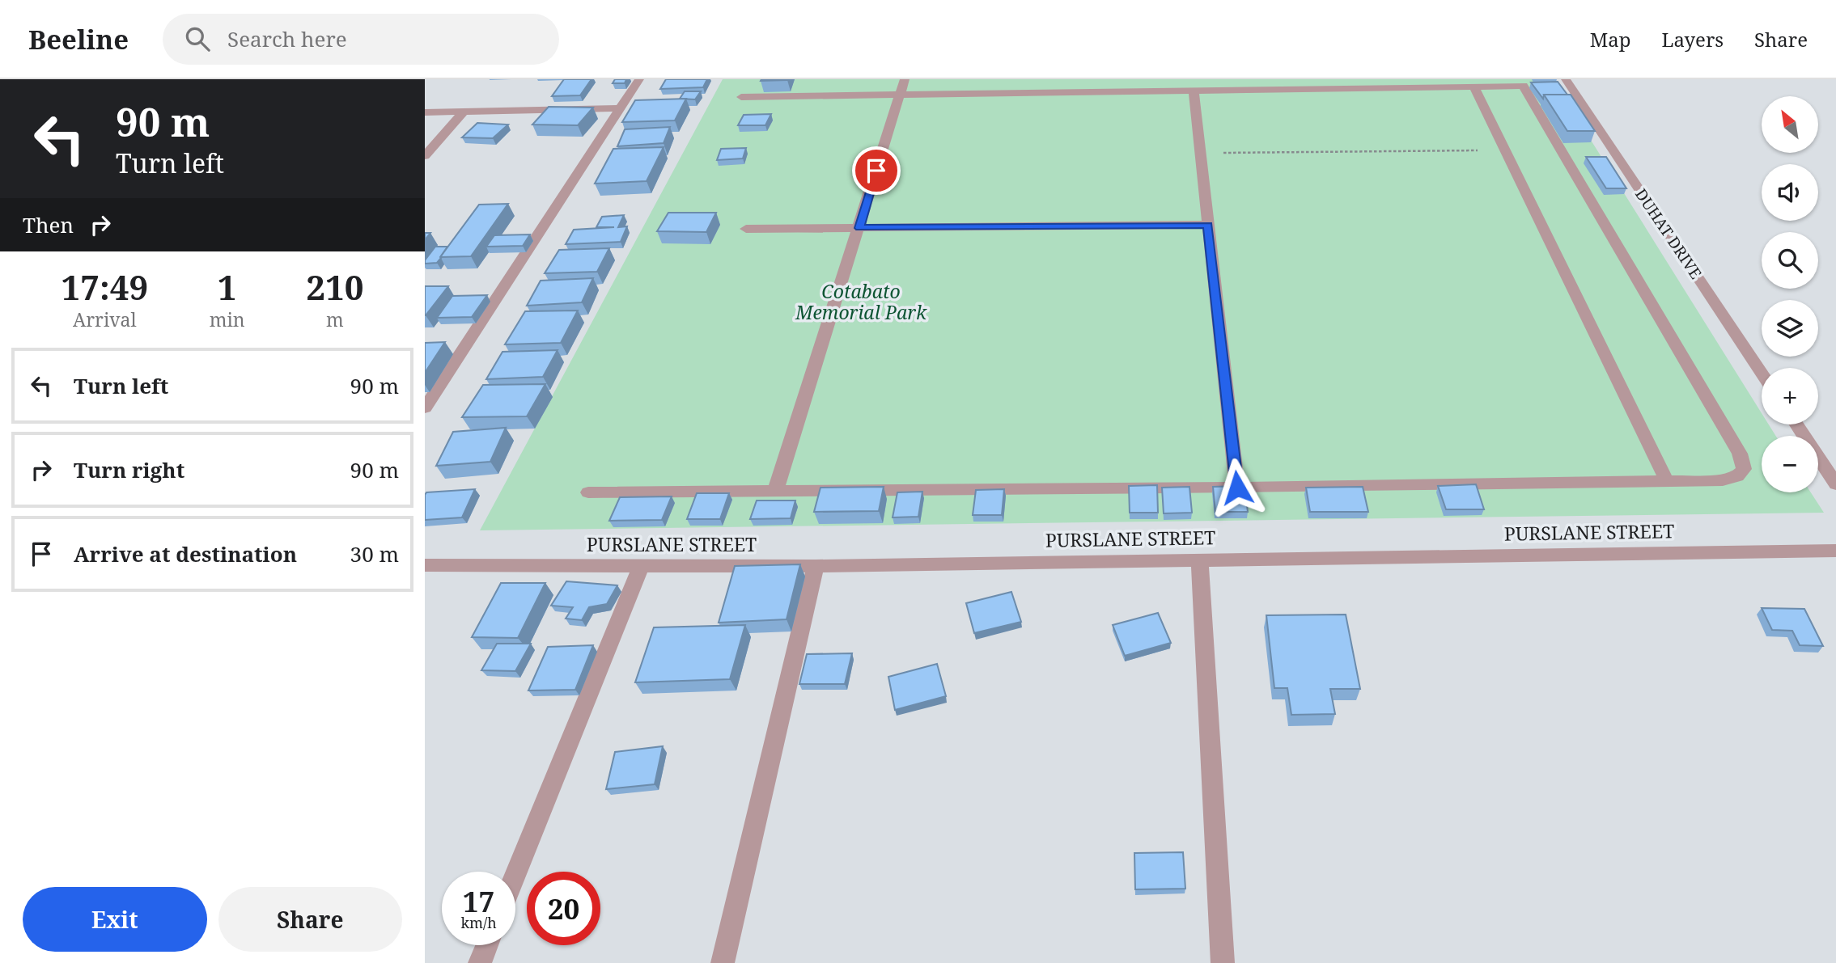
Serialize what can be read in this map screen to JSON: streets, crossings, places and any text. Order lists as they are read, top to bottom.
{
  "streets": {
    "street": ["DUHAT DRIVE", "PURSLANE STREET"]
  },
  "parks": ["Cotabato Memorial Park"],
  "north": "top left",
  "page": {
    "header": "Beeline",
    "search": "Search here",
    "nav": ["Map", "Layers", "Share"],
    "turn": ["90 m", "Turn left"],
    "map_buttons": ["+", "−"],
    "then": "Then",
    "eta": [
      "17:49",
      "Arrival",
      "1",
      "min",
      "210",
      "m"
    ],
    "list": [
      {
        "name": "Turn left",
        "value": "90 m"
      },
      {
        "name": "Turn right",
        "value": "90 m"
      },
      {
        "name": "Arrive at destination",
        "value": "30 m"
      }
    ],
    "speed": "17 km/h",
    "limit": "20",
    "buttons": ["Exit", "Share"]
  }
}
